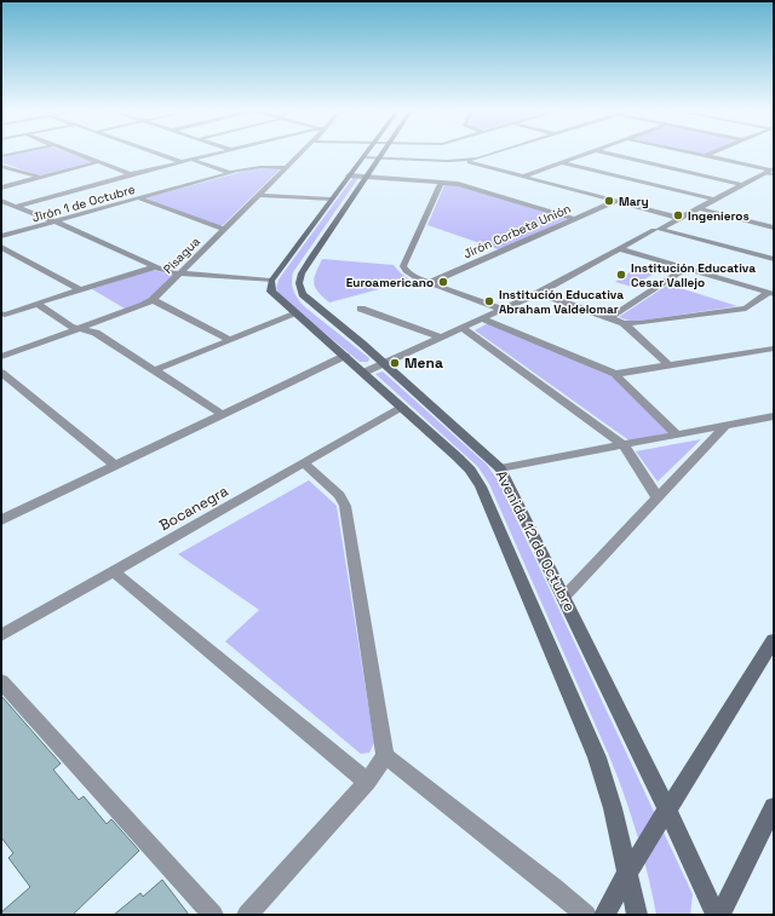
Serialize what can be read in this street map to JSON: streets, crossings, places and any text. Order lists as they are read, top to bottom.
{
  "streets": {
    "main road": ["Avenida 12 de Octubre"],
    "street": [
      "Jirón 1 de Octubre",
      "Jirón Corbeta Unión",
      "Pisagua",
      "Bocanegra"
    ]
  },
  "crossings": [
    ["Jirón 1 de Octubre", "Pisagua"],
    ["Bocanegra", "Avenida 12 de Octubre"]
  ],
  "places": [
    "Mary",
    "Ingenieros",
    "Institución Educativa Cesar Vallejo",
    "Euroamericano",
    "Institución Educativa Abraham Valdelomar",
    "Mena"
  ]
}
